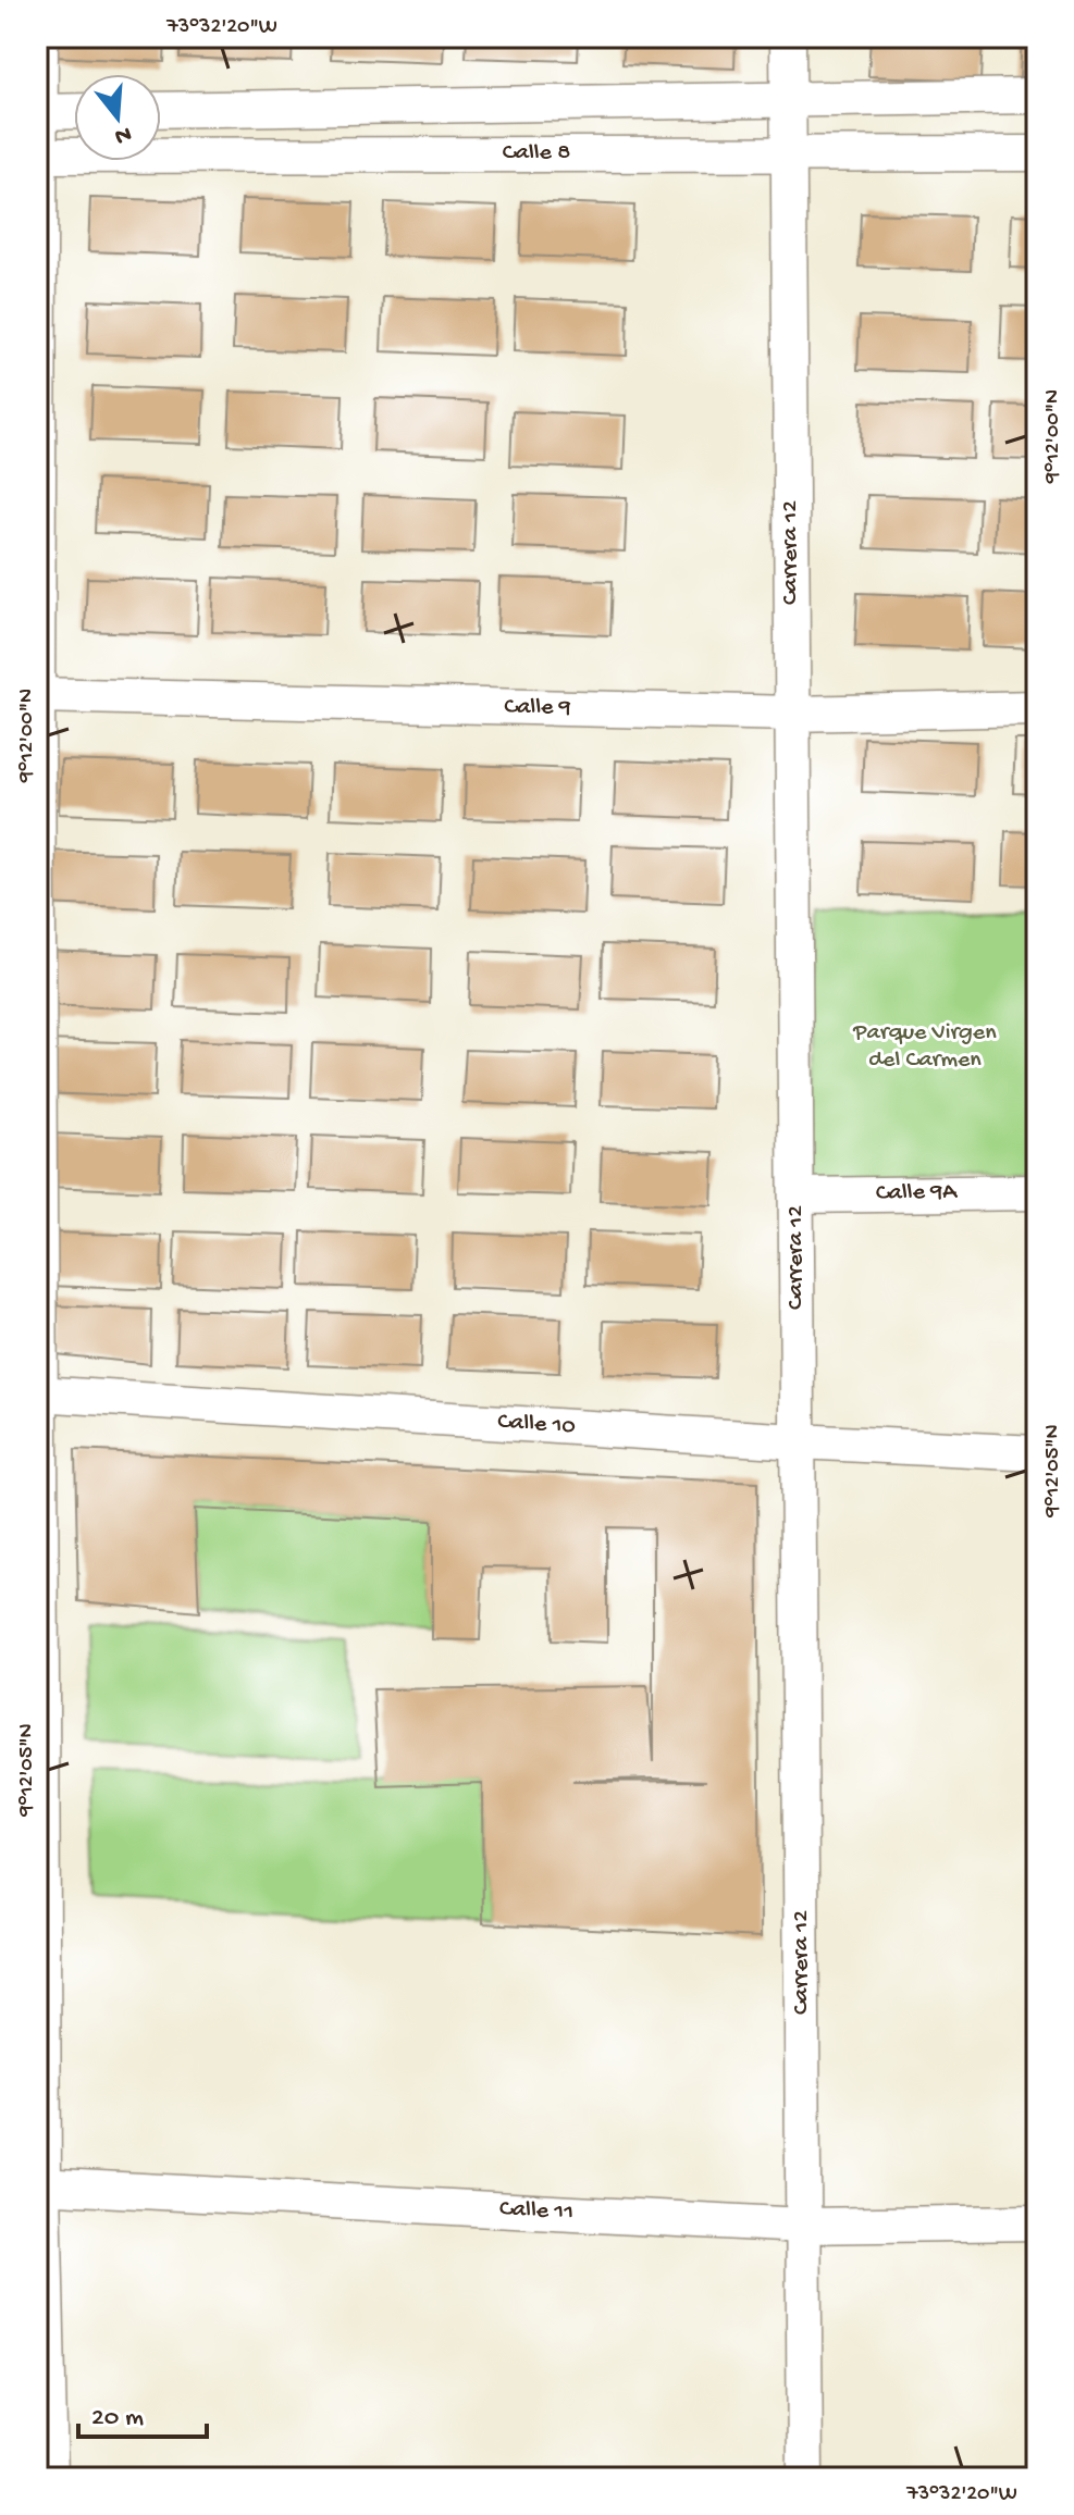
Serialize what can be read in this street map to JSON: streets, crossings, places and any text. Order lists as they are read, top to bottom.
{
  "streets": {
    "street": [
      "Calle 8",
      "Carrera 12",
      "Calle 9",
      "Calle 9A",
      "Calle 10",
      "Calle 11"
    ]
  },
  "crossings": [
    ["Calle 8", "Carrera 12"],
    ["Carrera 12", "Calle 9"],
    ["Carrera 12", "Calle 9A"],
    ["Carrera 12", "Calle 10"],
    ["Carrera 12", "Calle 11"]
  ],
  "parks": ["Parque Virgen del Carmen"],
  "scale_bar": "20 m",
  "north": "bottom",
  "coordinates": ["73°32'20\"W", "9°12'00\"N", "9°12'05\"N"]
}
